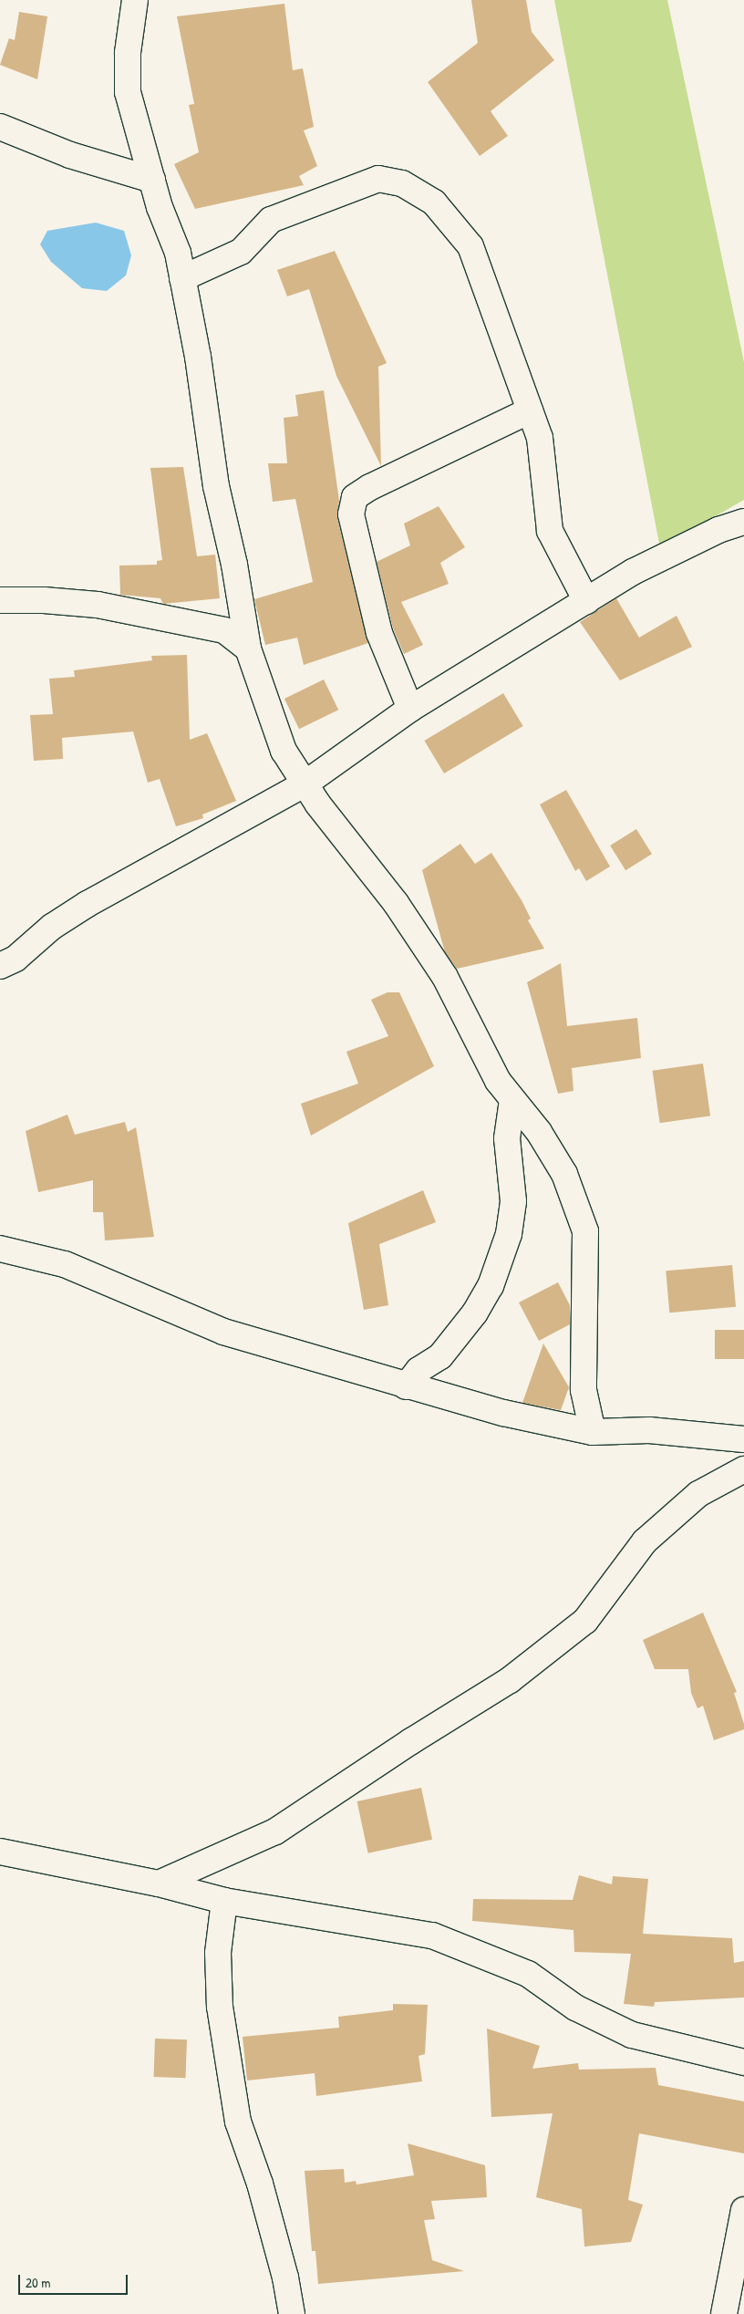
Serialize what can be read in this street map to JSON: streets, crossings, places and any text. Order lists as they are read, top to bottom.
{
  "scale_bar": "20 m"
}
